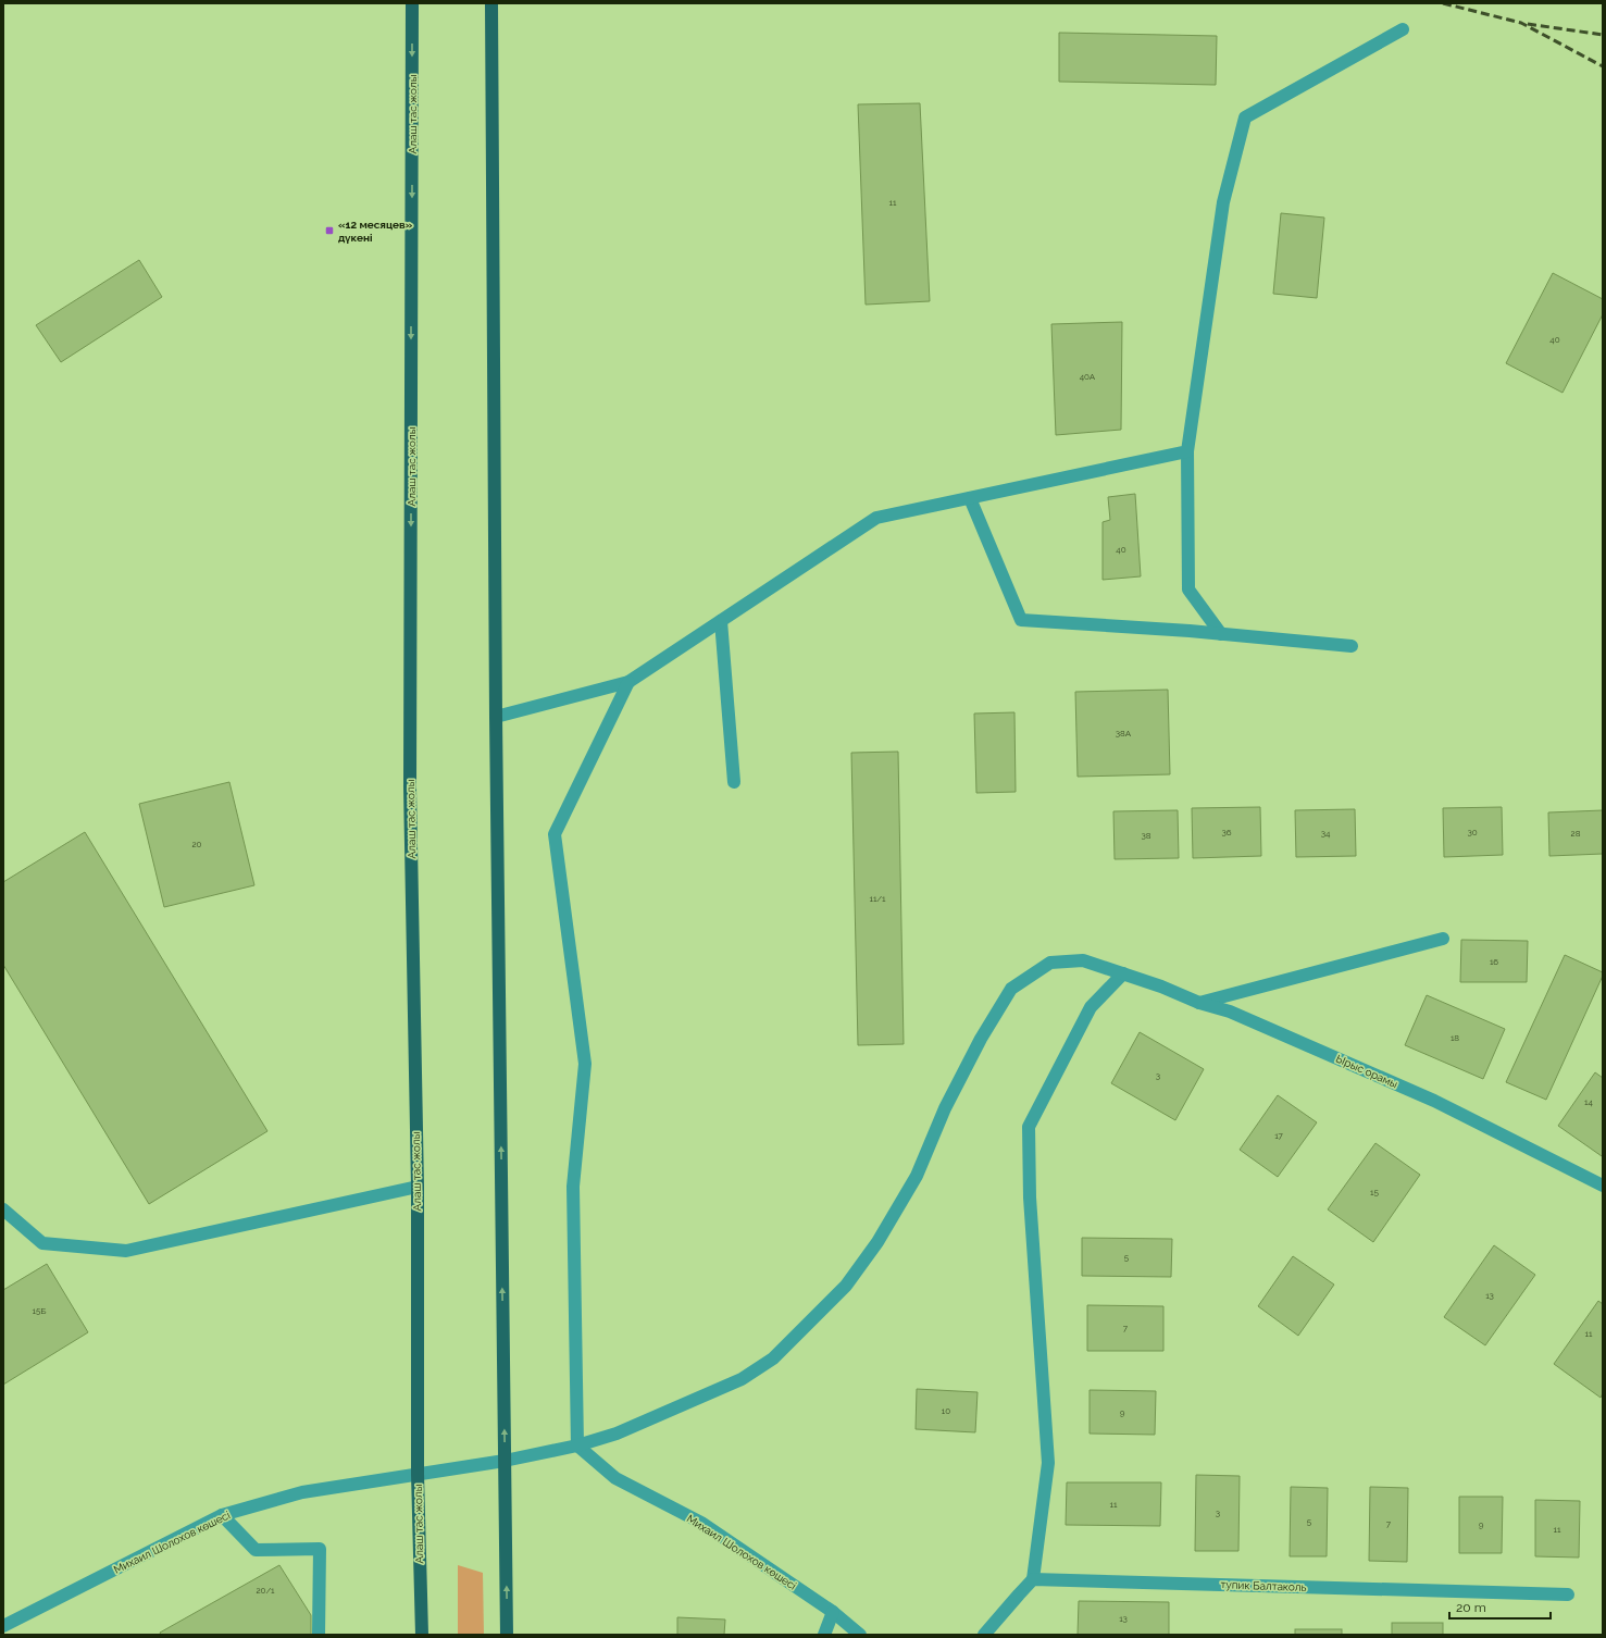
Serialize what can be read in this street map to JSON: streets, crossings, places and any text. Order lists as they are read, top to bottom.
{
  "streets": {
    "main road": ["Алаш тас жолы"],
    "street": ["Ырыс орамы", "Михаил Шолохов көшесі", "тупик Балтаколь"]
  },
  "crossings": [
    ["Алаш тас жолы", "Михаил Шолохов көшесі"],
    ["Ырыс орамы", "Михаил Шолохов көшесі"]
  ],
  "places": {
    "transit": ["«12 месяцев» дүкені"]
  },
  "house_numbers": [
    "11",
    "40",
    "40А",
    "40",
    "38А",
    "36",
    "30",
    "34",
    "28",
    "38",
    "20",
    "11/1",
    "16",
    "18",
    "3",
    "14",
    "17",
    "15",
    "5",
    "13",
    "15Б",
    "7",
    "11",
    "10",
    "9",
    "11",
    "3",
    "5",
    "7",
    "9",
    "11",
    "20/1",
    "13"
  ],
  "scale_bar": "20 m"
}
